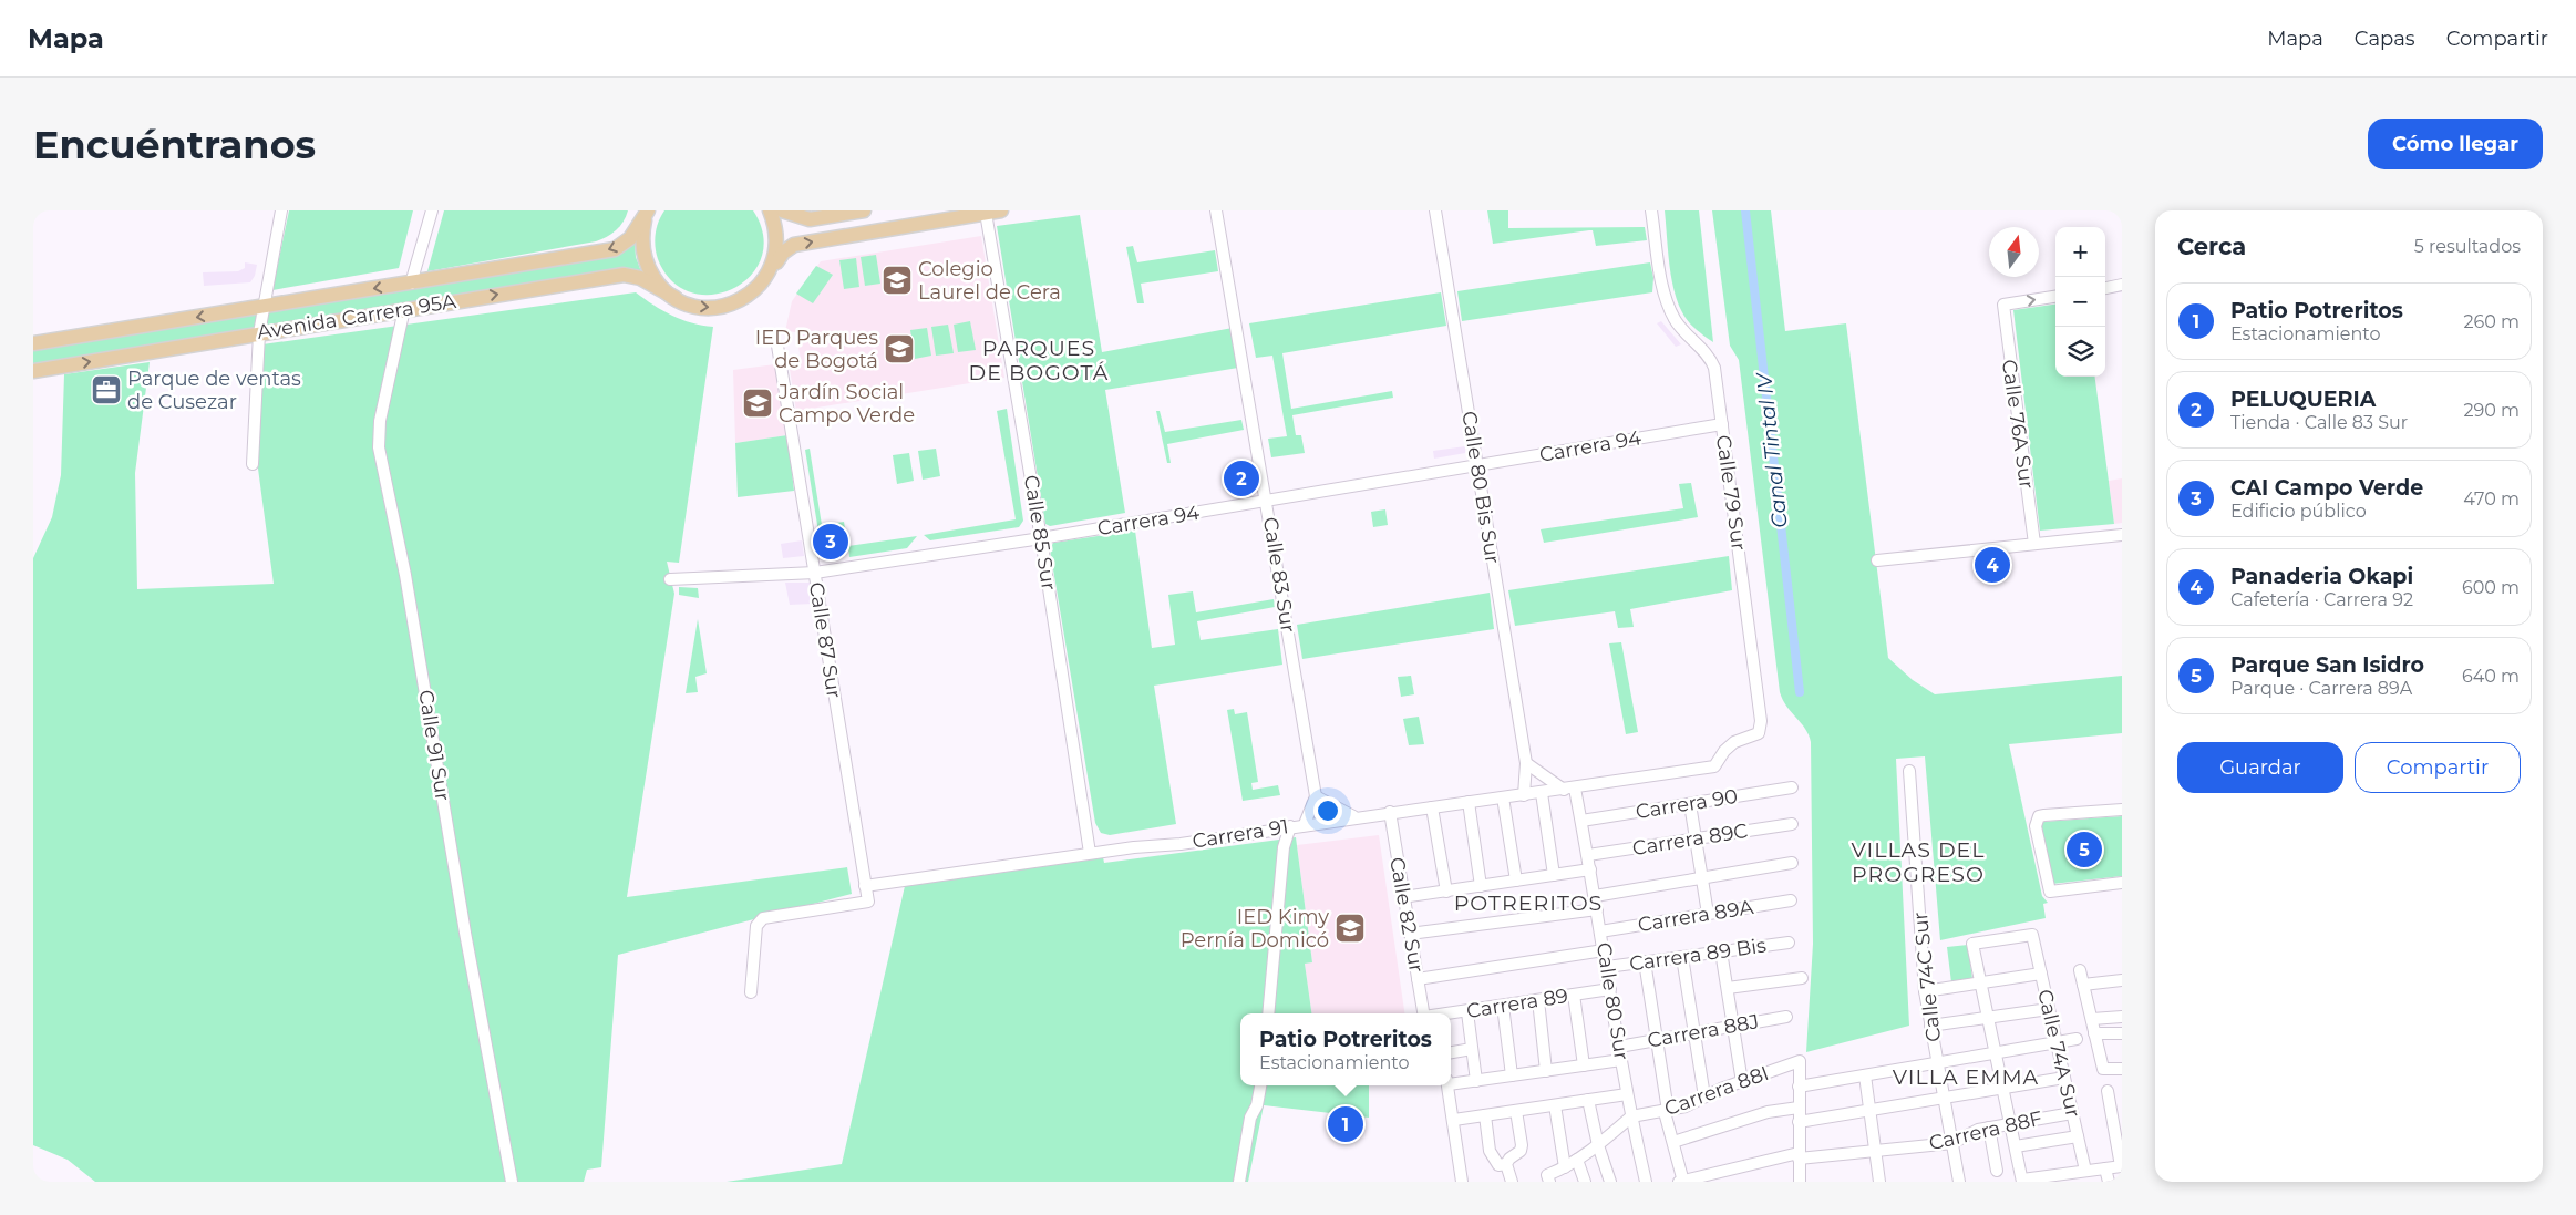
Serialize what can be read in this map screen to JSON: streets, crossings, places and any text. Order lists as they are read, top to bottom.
{
  "streets": {
    "main road": ["Avenida Carrera 95A"],
    "street": [
      "Calle 76A Sur",
      "Carrera 94",
      "Calle 80 Bis Sur",
      "Calle 79 Sur",
      "Calle 85 Sur",
      "Calle 83 Sur",
      "Calle 87 Sur",
      "Calle 91 Sur",
      "Carrera 90",
      "Carrera 91",
      "Carrera 89C",
      "Calle 82 Sur",
      "Carrera 89A",
      "Carrera 89 Bis",
      "Calle 74C Sur",
      "Calle 80 Sur",
      "Carrera 89",
      "Carrera 88J",
      "Calle 74A Sur",
      "Carrera 88I",
      "Carrera 88F"
    ]
  },
  "crossings": [
    ["Avenida Carrera 95A", "Calle 91 Sur"],
    ["Carrera 94", "Calle 80 Bis Sur"],
    ["Carrera 94", "Calle 79 Sur"],
    ["Carrera 94", "Calle 85 Sur"],
    ["Carrera 94", "Calle 83 Sur"],
    ["Carrera 94", "Calle 87 Sur"],
    ["Calle 80 Bis Sur", "Carrera 91"],
    ["Calle 79 Sur", "Carrera 91"],
    ["Calle 85 Sur", "Carrera 91"],
    ["Calle 87 Sur", "Carrera 91"],
    ["Carrera 90", "Calle 80 Sur"],
    ["Carrera 91", "Calle 82 Sur"],
    ["Carrera 91", "Calle 80 Sur"],
    ["Carrera 89C", "Calle 80 Sur"],
    ["Carrera 89A", "Calle 80 Sur"],
    ["Carrera 89 Bis", "Calle 80 Sur"],
    ["Calle 74C Sur", "Carrera 88F"],
    ["Calle 80 Sur", "Carrera 89"],
    ["Calle 80 Sur", "Carrera 88J"],
    ["Calle 80 Sur", "Carrera 88I"],
    ["Calle 74A Sur", "Carrera 88F"]
  ],
  "one_way": ["Calle 76A Sur"],
  "districts": [
    "PARQUES DE BOGOTÁ",
    "VILLAS DEL PROGRESO",
    "POTRERITOS",
    "VILLA EMMA"
  ],
  "water": ["Canal Tintal IV"],
  "places": {
    "school or university": [
      "Colegio Laurel de Cera",
      "IED Parques de Bogotá",
      "Jardín Social Campo Verde",
      "IED Kimy Pernía Domicó"
    ],
    "office": ["Parque de ventas de Cusezar"]
  },
  "north": "top",
  "page": {
    "header": "Mapa",
    "nav": ["Mapa", "Capas", "Compartir"],
    "buttons": [
      "Cómo llegar",
      ["Guardar", "Compartir"]
    ],
    "title": "Encuéntranos",
    "heading": ["Cerca", "5 resultados"],
    "map_buttons": ["+", "−"],
    "list": [
      {
        "mark": "1",
        "name": "Patio Potreritos",
        "note": "Estacionamiento",
        "value": "260 m"
      },
      {
        "mark": "2",
        "name": "PELUQUERIA",
        "note": "Tienda · Calle 83 Sur",
        "value": "290 m"
      },
      {
        "mark": "3",
        "name": "CAI Campo Verde",
        "note": "Edificio público",
        "value": "470 m"
      },
      {
        "mark": "4",
        "name": "Panaderia Okapi",
        "note": "Cafetería · Carrera 92",
        "value": "600 m"
      },
      {
        "mark": "5",
        "name": "Parque San Isidro",
        "note": "Parque · Carrera 89A",
        "value": "640 m"
      }
    ],
    "pins": [
      "2",
      "3",
      "4",
      "5",
      "1"
    ],
    "popup": ["Patio Potreritos", "Estacionamiento"]
  }
}
